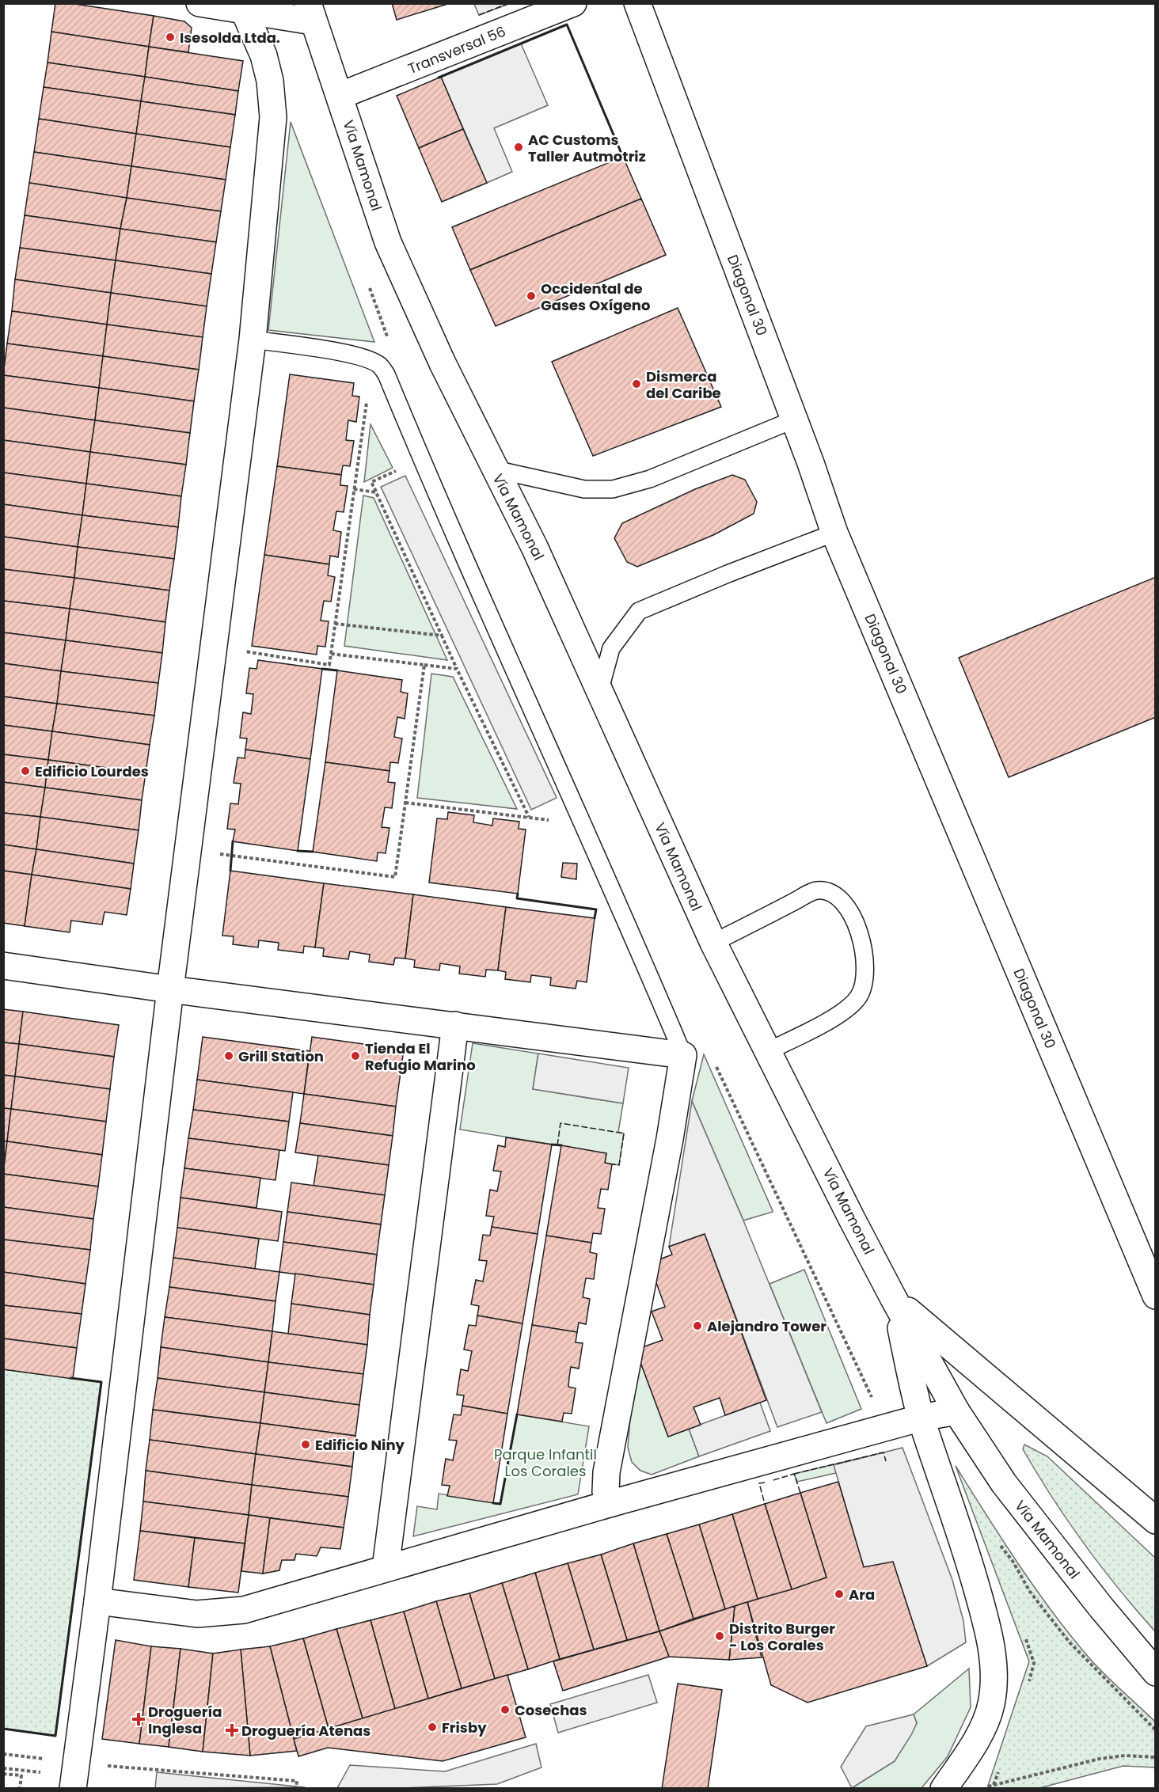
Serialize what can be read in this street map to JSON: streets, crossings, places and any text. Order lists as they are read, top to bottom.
{
  "streets": {
    "street": ["Transversal 56", "Vía Mamonal", "Diagonal 30"]
  },
  "crossings": [
    ["Transversal 56", "Vía Mamonal"]
  ],
  "parks": ["Parque Infantil Los Corales"],
  "places": {
    "other": [
      "Isesolda Ltda.",
      "AC Customs Taller Autmotriz",
      "Occidental de Gases Oxígeno",
      "Dismerca del Caribe",
      "Edificio Lourdes",
      "Grill Station",
      "Tienda El Refugio Marino",
      "Alejandro Tower",
      "Edificio Niny",
      "Ara",
      "Distrito Burger - Los Corales",
      "Cosechas",
      "Frisby"
    ],
    "health": ["Droguería Inglesa", "Droguería Atenas"]
  }
}
